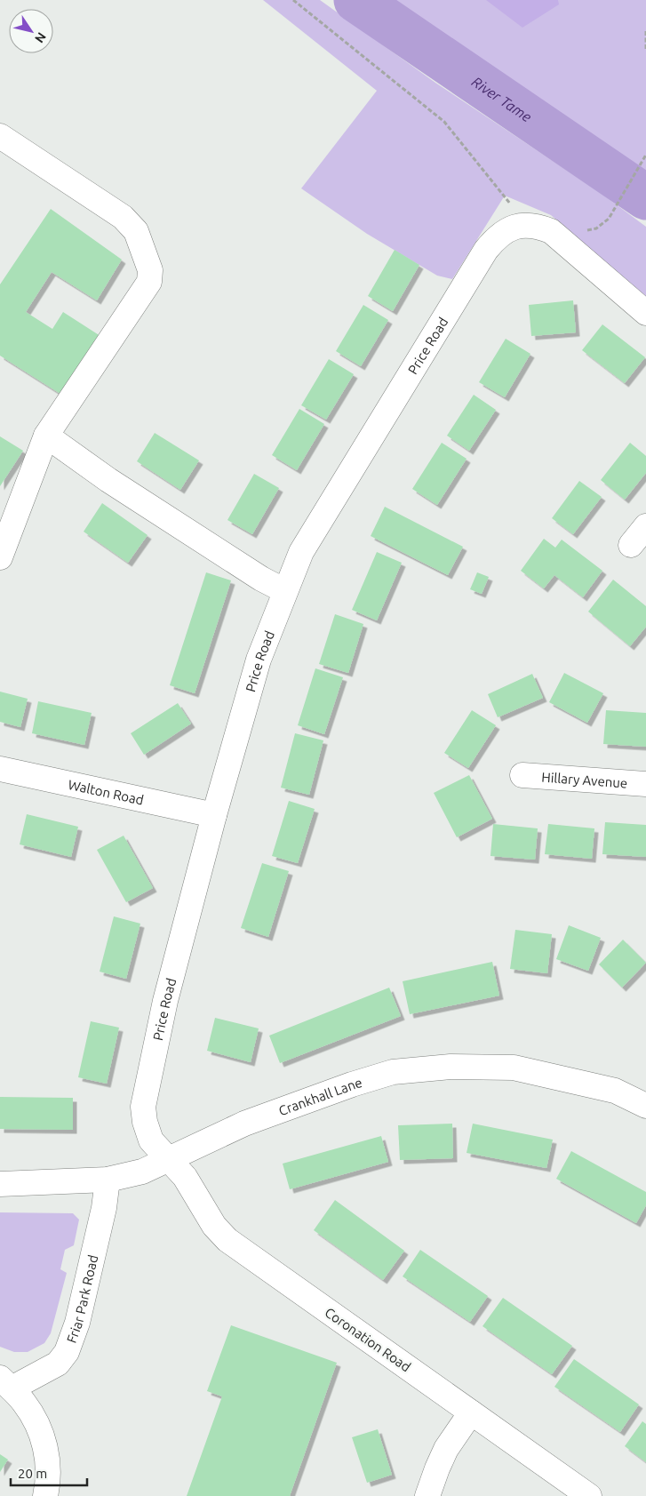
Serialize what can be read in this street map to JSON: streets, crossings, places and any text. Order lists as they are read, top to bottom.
{
  "streets": {
    "street": [
      "Price Road",
      "Hillary Avenue",
      "Walton Road",
      "Crankhall Lane",
      "Friar Park Road",
      "Coronation Road"
    ]
  },
  "crossings": [
    ["Price Road", "Walton Road"],
    ["Price Road", "Crankhall Lane"],
    ["Price Road", "Coronation Road"],
    ["Crankhall Lane", "Friar Park Road"],
    ["Crankhall Lane", "Coronation Road"]
  ],
  "water": ["River Tame"],
  "scale_bar": "20 m",
  "north": "bottom right"
}
